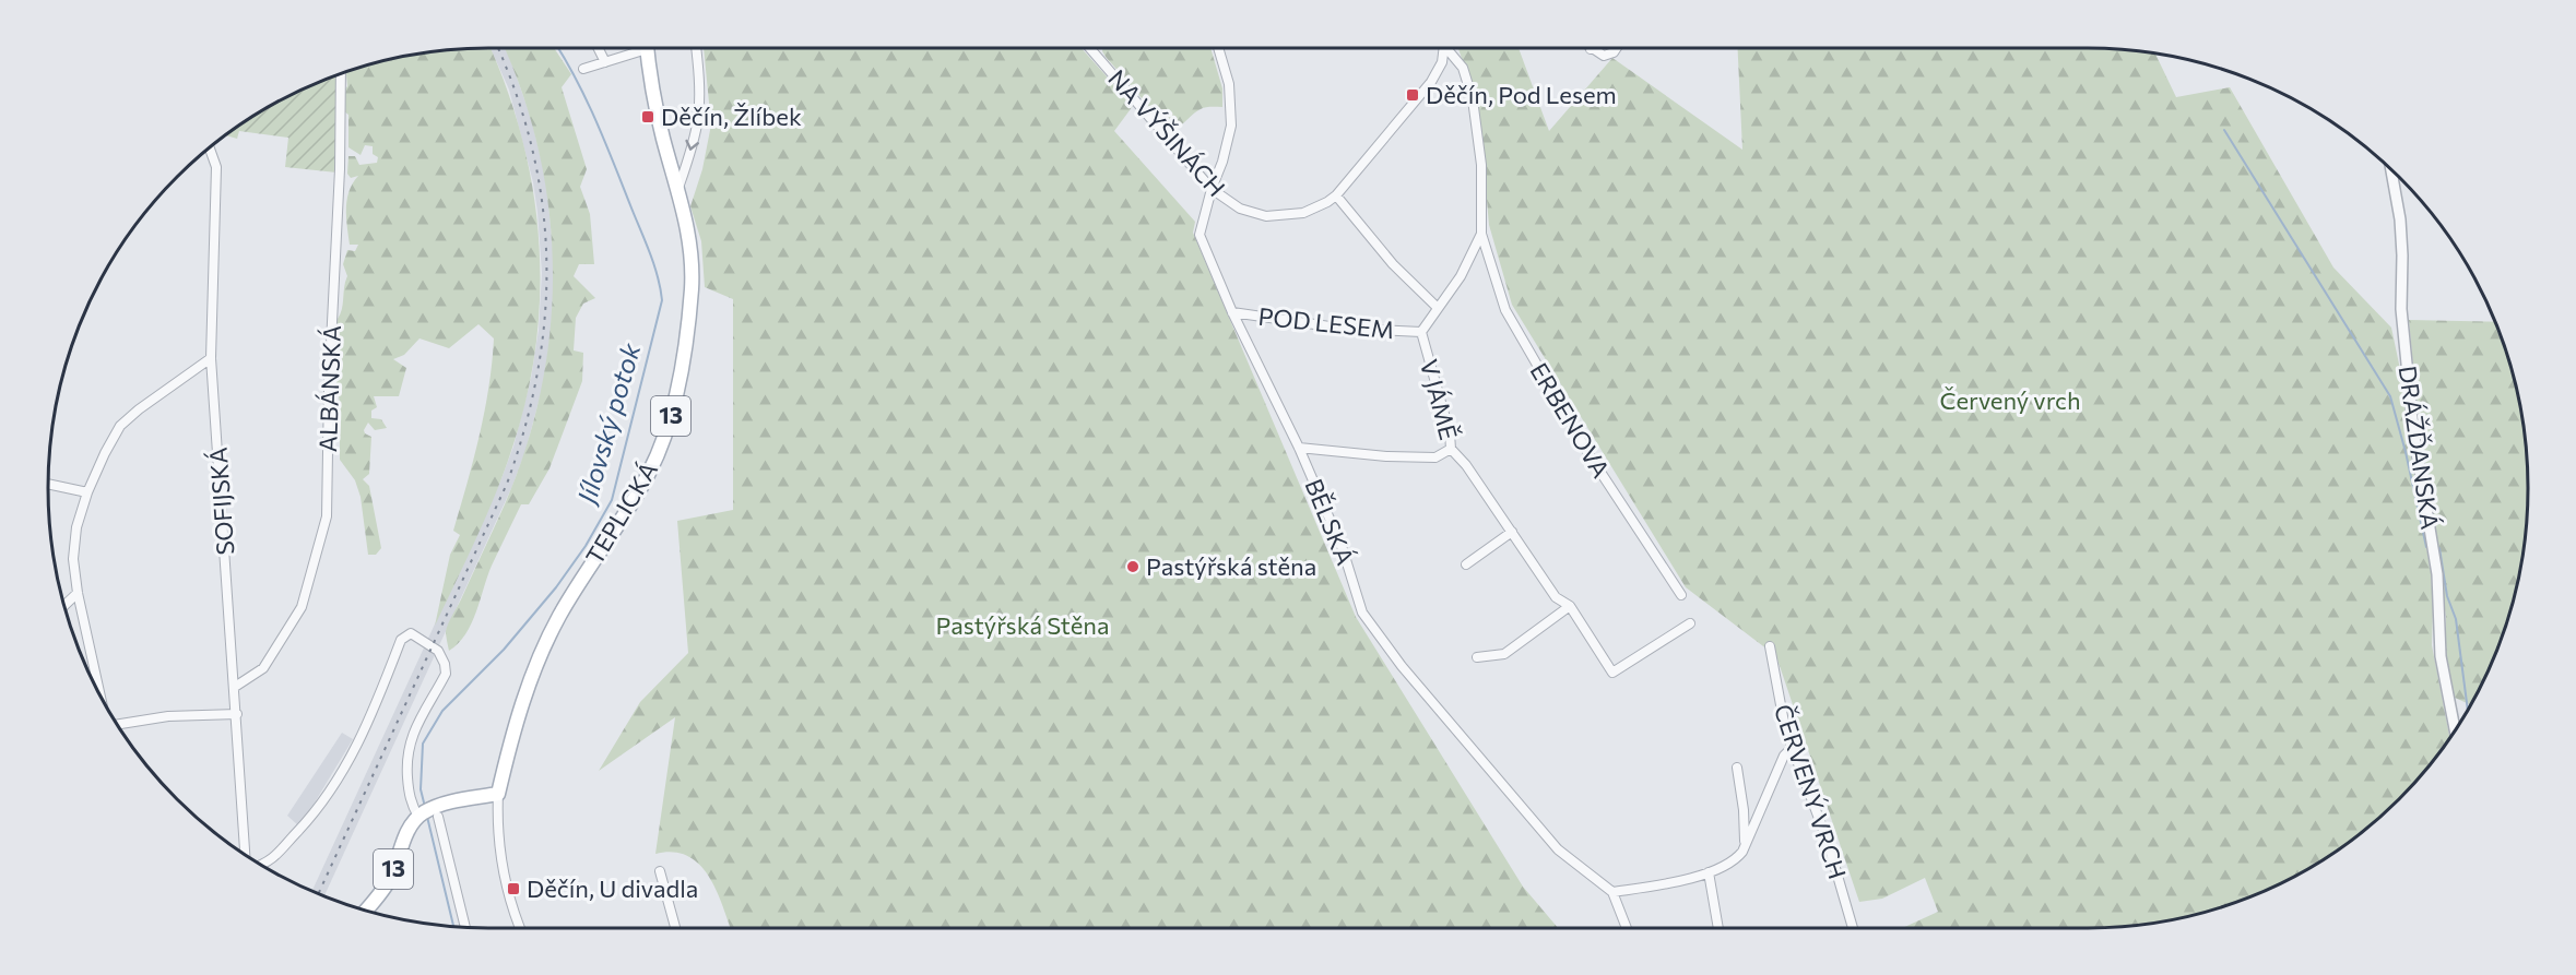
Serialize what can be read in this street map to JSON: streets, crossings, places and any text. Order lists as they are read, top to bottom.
{
  "streets": {
    "main road": ["13", "TEPLICKÁ"],
    "street": [
      "NA VÝŠINÁCH",
      "POD LESEM",
      "ALBÁNSKÁ",
      "V JÁMĚ",
      "ERBENOVA",
      "DRÁŽĎANSKÁ",
      "SOFIJSKÁ",
      "BĚLSKÁ",
      "ČERVENÝ VRCH"
    ]
  },
  "crossings": [
    ["NA VÝŠINÁCH", "BĚLSKÁ"],
    ["POD LESEM", "V JÁMĚ"],
    ["POD LESEM", "BĚLSKÁ"],
    ["ALBÁNSKÁ", "SOFIJSKÁ"],
    ["13", "TEPLICKÁ"]
  ],
  "water": ["Jílovský potok"],
  "parks": ["Červený vrch", "Pastýřská Stěna"],
  "places": {
    "transit": ["Děčín, Pod Lesem", "Děčín, Žlíbek", "Děčín, U divadla"],
    "other": ["Pastýřská stěna"]
  }
}
